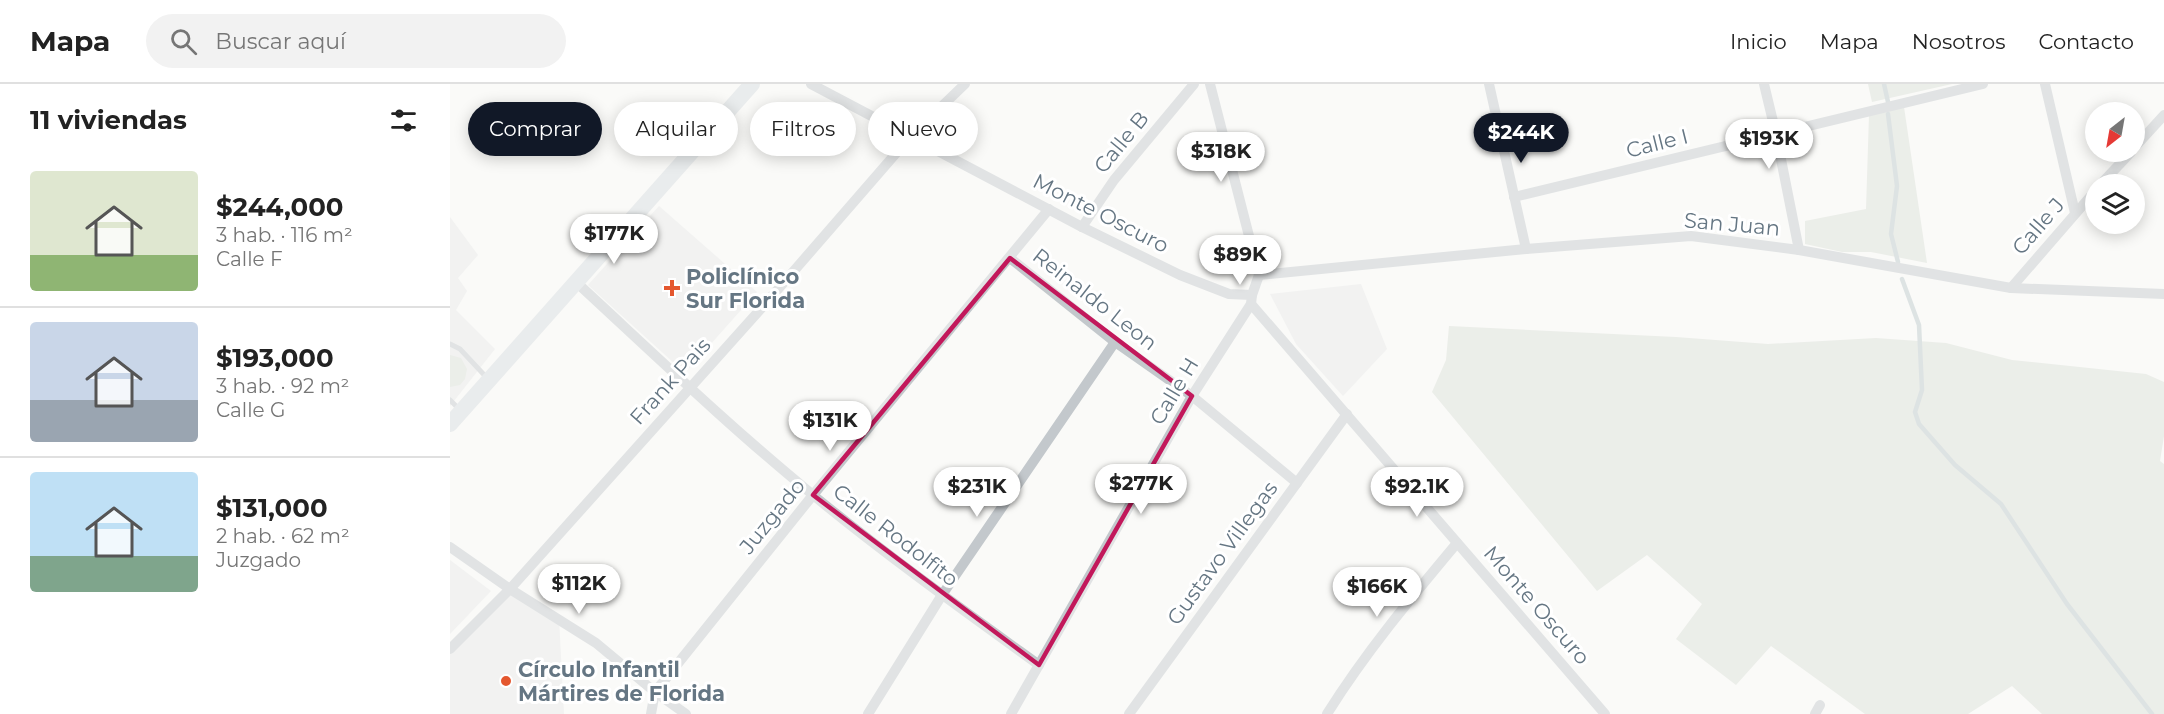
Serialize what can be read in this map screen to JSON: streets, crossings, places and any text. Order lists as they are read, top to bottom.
{
  "streets": {
    "street": [
      "Calle B",
      "Calle I",
      "Monte Oscuro",
      "San Juan",
      "Calle J",
      "Reinaldo Leon",
      "Frank Pais",
      "Calle H",
      "Juzgado",
      "Calle Rodolfito",
      "Gustavo Villegas"
    ]
  },
  "crossings": [
    ["Calle B", "Monte Oscuro"],
    ["Monte Oscuro", "Calle H"],
    ["Monte Oscuro", "Juzgado"],
    ["Monte Oscuro", "Gustavo Villegas"],
    ["San Juan", "Calle J"],
    ["San Juan", "Calle H"],
    ["Reinaldo Leon", "Calle H"],
    ["Reinaldo Leon", "Juzgado"],
    ["Reinaldo Leon", "Gustavo Villegas"],
    ["Frank Pais", "Calle Rodolfito"],
    ["Calle H", "Calle Rodolfito"],
    ["Juzgado", "Calle Rodolfito"]
  ],
  "places": {
    "health": ["Policlínico Sur Florida"],
    "other": ["Círculo Infantil Mártires de Florida"]
  },
  "north": "bottom left",
  "page": {
    "header": "Mapa",
    "search": "Buscar aquí",
    "nav": [
      "Inicio",
      "Mapa",
      "Nosotros",
      "Contacto"
    ],
    "heading": "11 viviendas",
    "chip": [
      "Comprar",
      "Alquilar",
      "Filtros",
      "Nuevo"
    ],
    "price": [
      "$244K",
      "$193K",
      "$318K",
      "$177K",
      "$89K",
      "$131K",
      "$277K",
      "$231K",
      "$92.1K",
      "$112K",
      "$166K"
    ],
    "list": [
      {
        "name": "$244,000",
        "note": "3 hab. · 116 m² · Calle F"
      },
      {
        "name": "$193,000",
        "note": "3 hab. · 92 m² · Calle G"
      },
      {
        "name": "$131,000",
        "note": "2 hab. · 62 m² · Juzgado"
      }
    ]
  }
}
